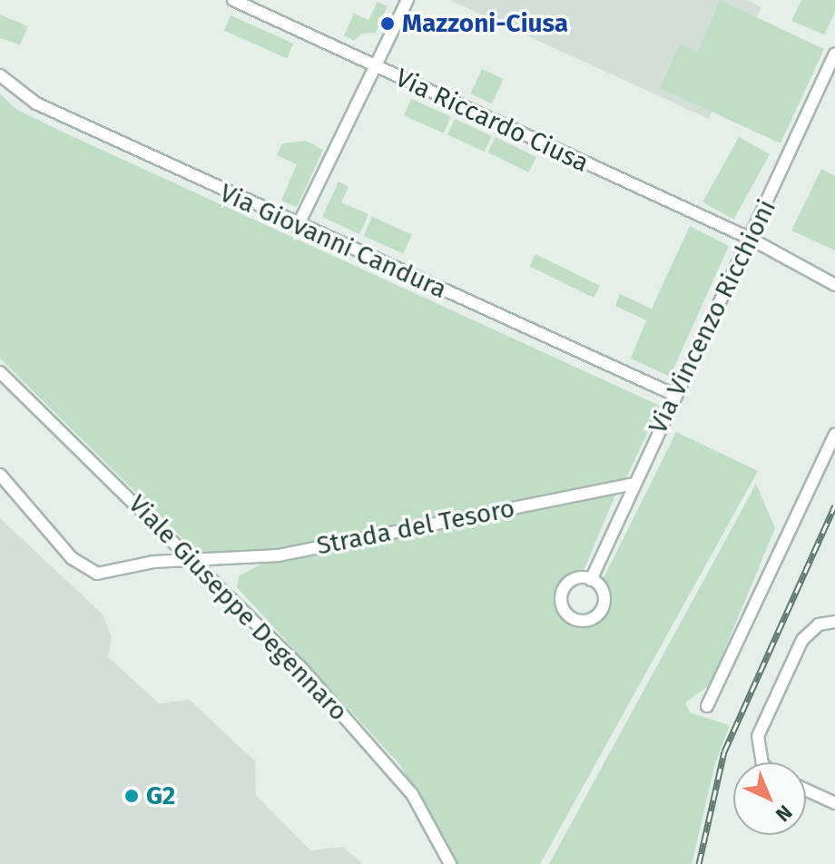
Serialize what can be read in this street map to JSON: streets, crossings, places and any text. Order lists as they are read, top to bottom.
{
  "streets": {
    "street": [
      "Via Riccardo Ciusa",
      "Via Giovanni Candura",
      "Via Vincenzo Ricchioni",
      "Strada del Tesoro",
      "Viale Giuseppe Degennaro"
    ]
  },
  "crossings": [
    ["Via Riccardo Ciusa", "Via Vincenzo Ricchioni"],
    ["Via Giovanni Candura", "Via Vincenzo Ricchioni"],
    ["Via Vincenzo Ricchioni", "Strada del Tesoro"],
    ["Strada del Tesoro", "Viale Giuseppe Degennaro"]
  ],
  "places": ["Mazzoni-Ciusa", "G2"],
  "north": "bottom right"
}
